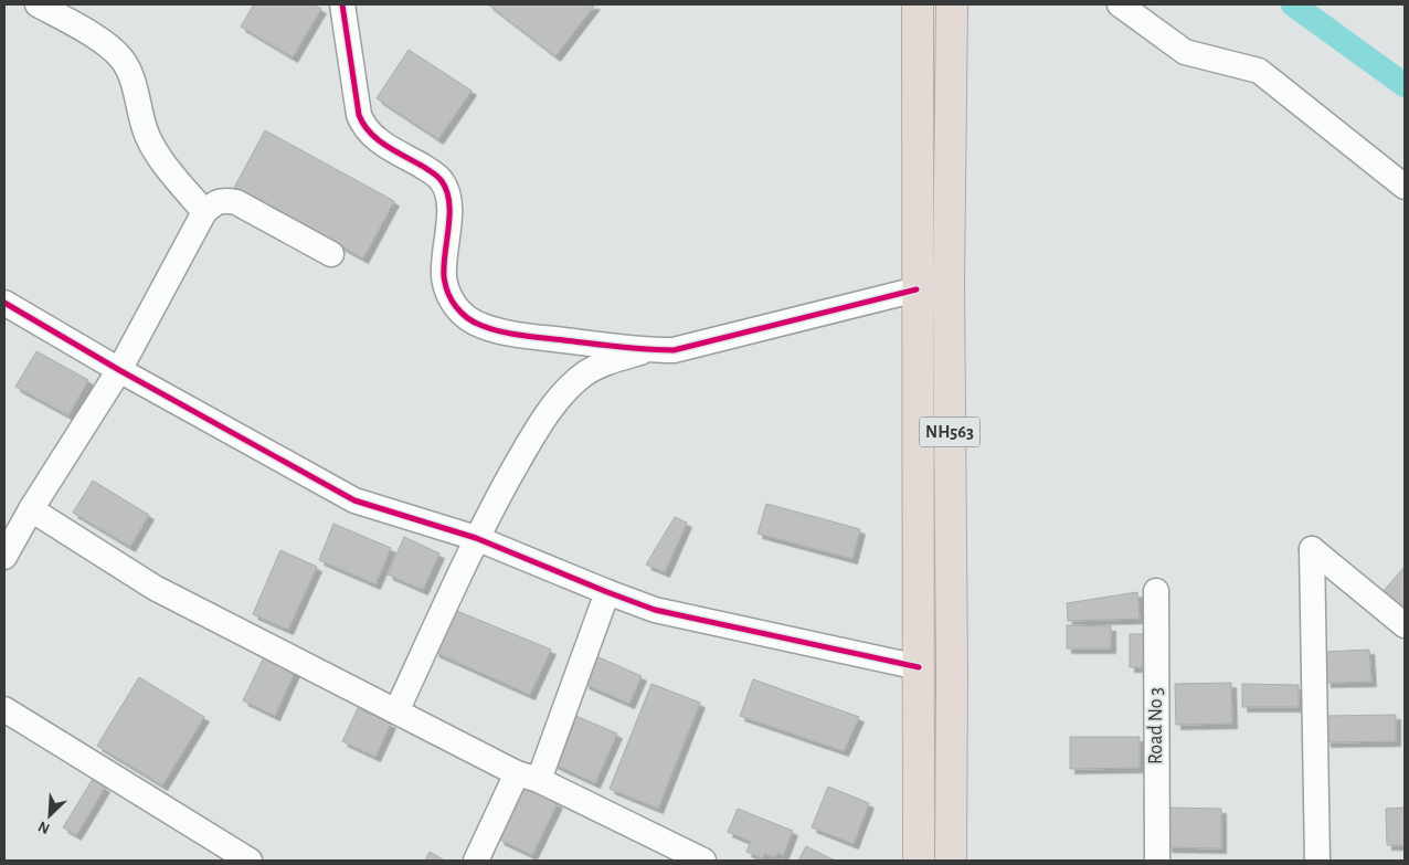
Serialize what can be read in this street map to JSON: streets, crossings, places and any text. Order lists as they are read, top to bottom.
{
  "streets": {
    "highway": ["NH563"],
    "street": ["Road No 3"]
  },
  "north": "bottom left"
}
